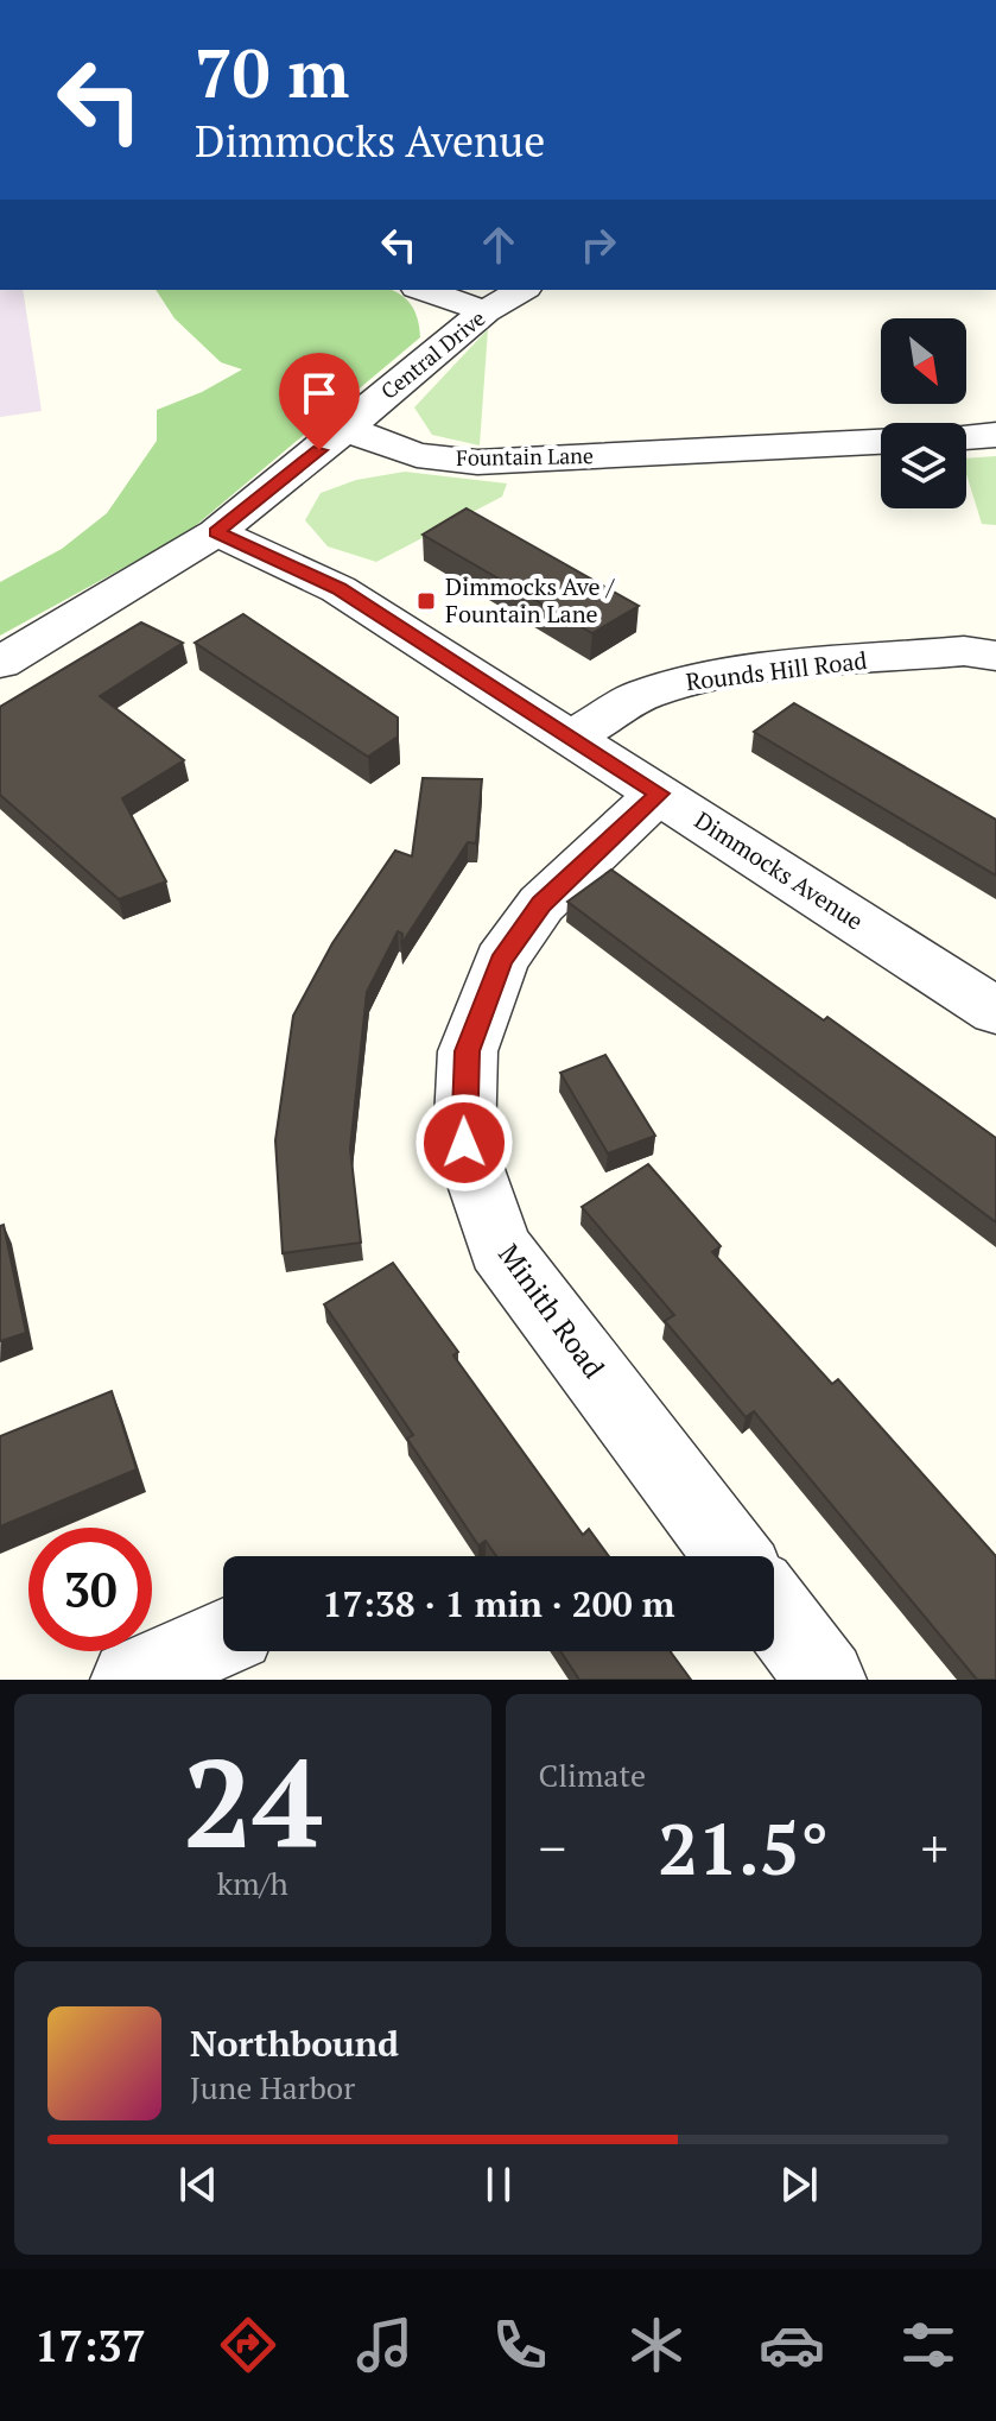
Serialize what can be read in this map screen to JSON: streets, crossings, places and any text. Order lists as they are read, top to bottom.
{
  "streets": {
    "street": [
      "Central Drive",
      "Fountain Lane",
      "Rounds Hill Road",
      "Dimmocks Avenue",
      "Minith Road"
    ]
  },
  "crossings": [
    ["Central Drive", "Fountain Lane"],
    ["Rounds Hill Road", "Dimmocks Avenue"],
    ["Dimmocks Avenue", "Minith Road"]
  ],
  "places": {
    "transit": ["Dimmocks Ave / Fountain Lane"]
  },
  "north": "bottom right",
  "page": {
    "turn": ["70 m", "Dimmocks Avenue"],
    "limit": "30",
    "trip": "17:38 · 1 min · 200 m",
    "tile": [
      ["24", "km/h"],
      "Climate"
    ],
    "heat": ["−", "21.5°", "+"],
    "song": ["Northbound", "June Harbor"],
    "tabs": "17:37"
  }
}
